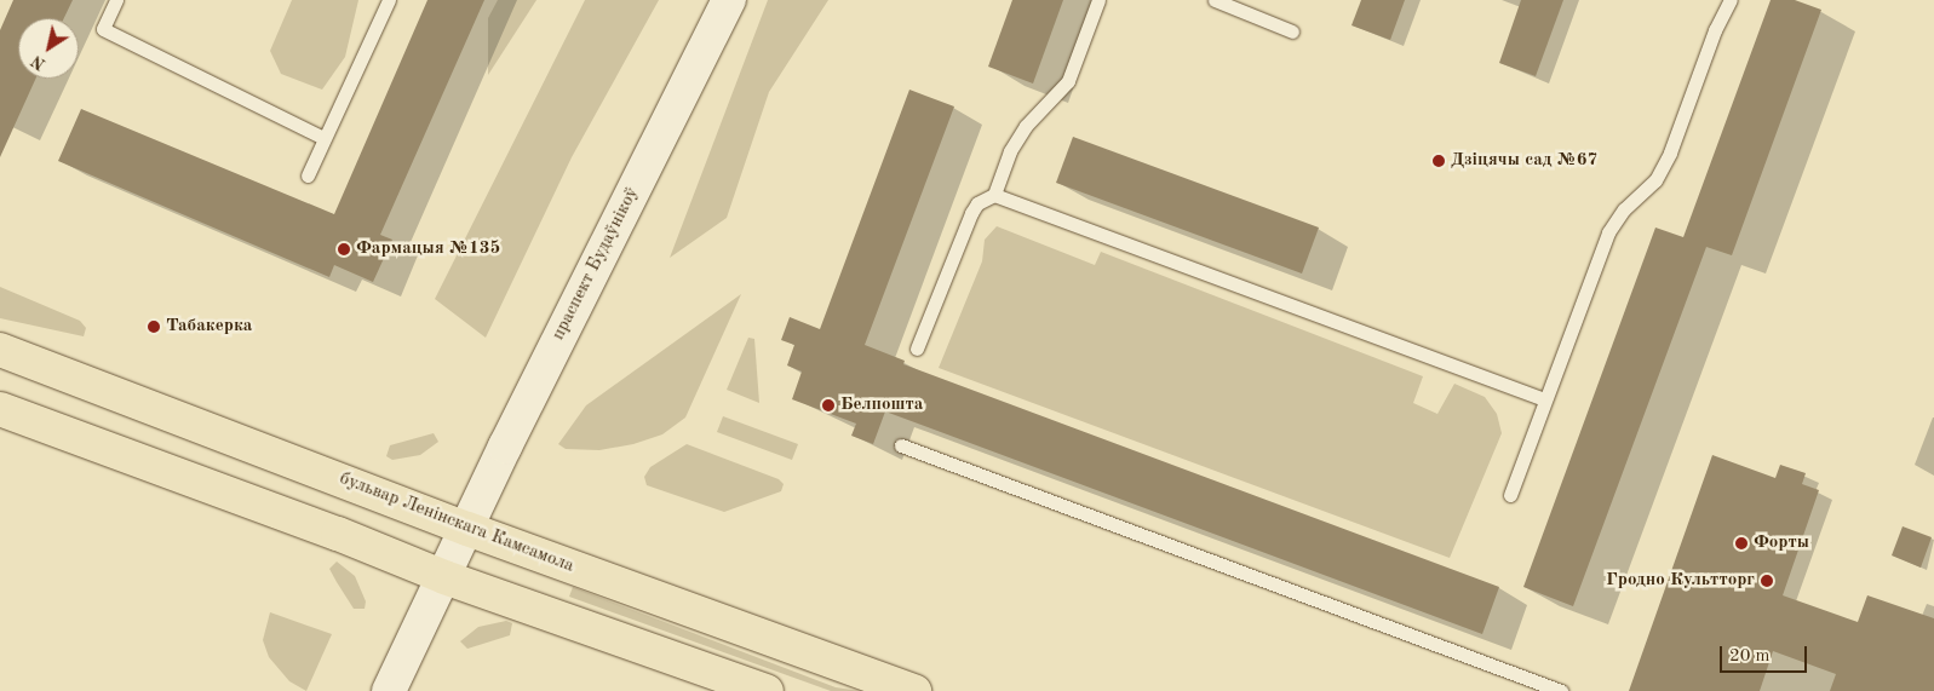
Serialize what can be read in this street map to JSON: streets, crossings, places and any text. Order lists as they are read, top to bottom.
{
  "streets": {
    "main road": ["бульвар Ленінскага Камсамола"],
    "street": ["праспект Будаўнікоў"]
  },
  "crossings": [
    ["праспект Будаўнікоў", "бульвар Ленінскага Камсамола"]
  ],
  "places": [
    "Дзіцячы сад №67",
    "Фармацыя №135",
    "Табакерка",
    "Белпошта",
    "Форты",
    "Гродно Культторг"
  ],
  "scale_bar": "20 m",
  "north": "bottom left"
}
